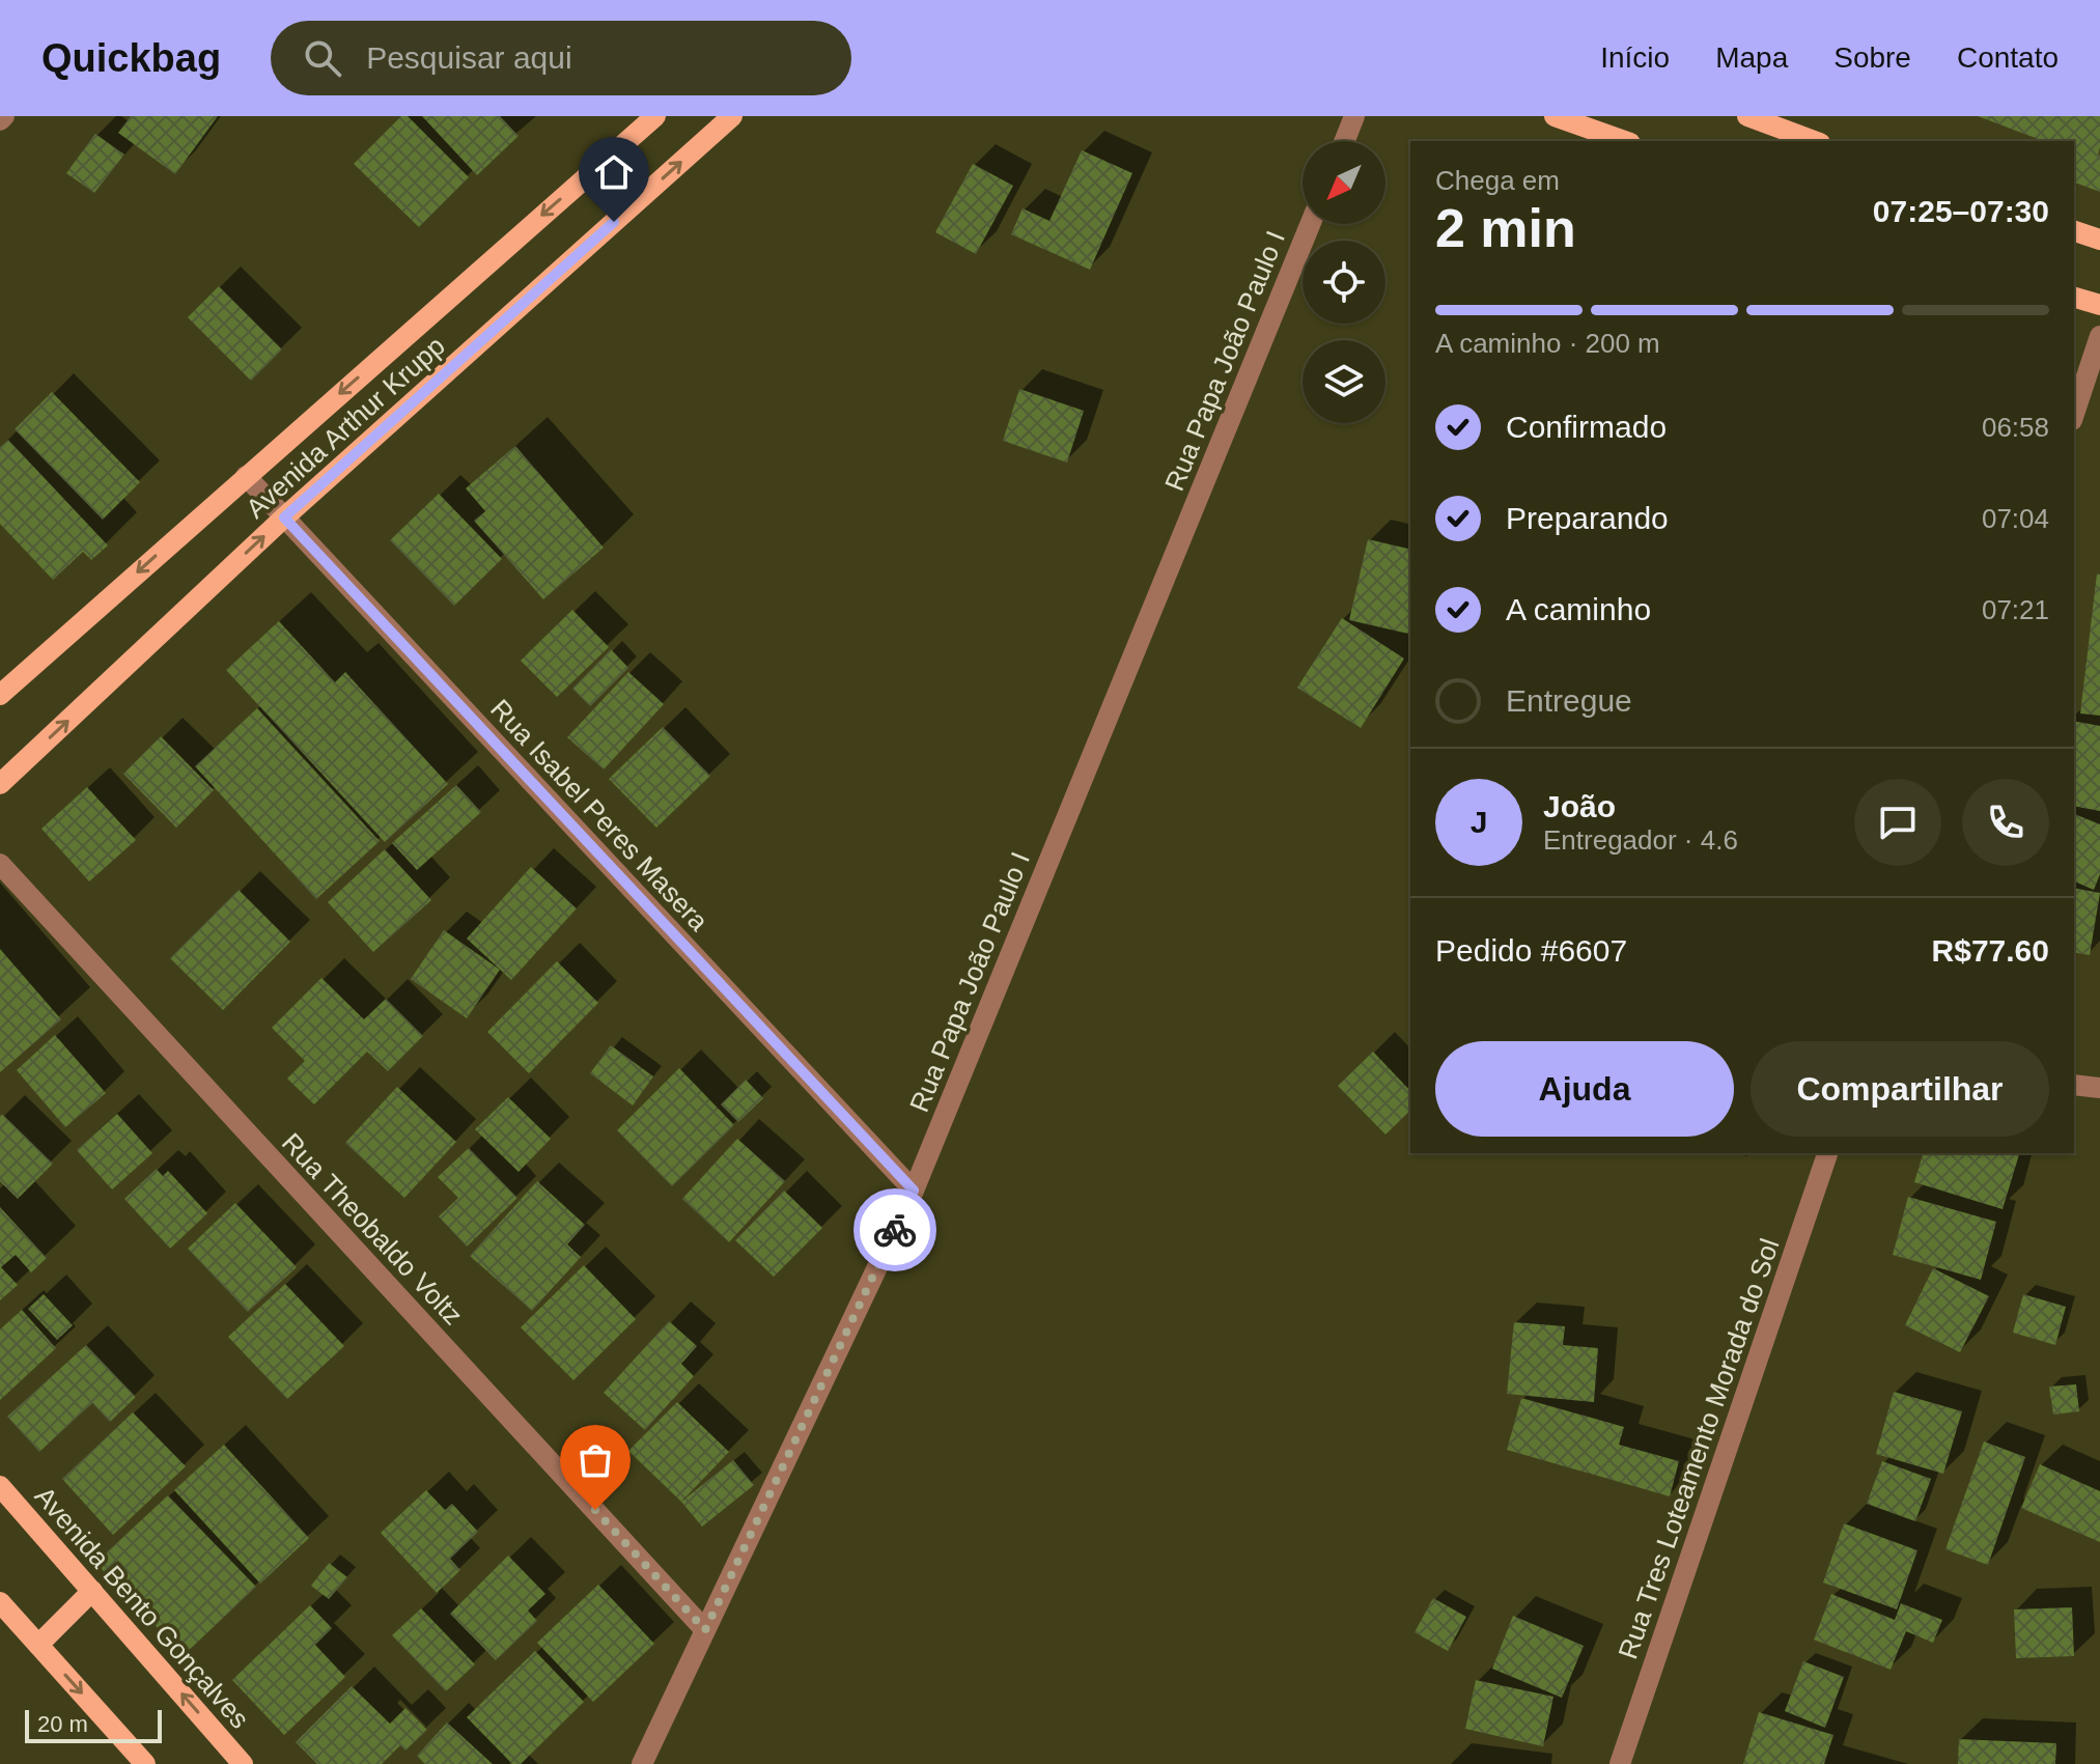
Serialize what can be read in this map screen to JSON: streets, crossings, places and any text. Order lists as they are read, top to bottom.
{
  "streets": {
    "main road": ["Avenida Arthur Krupp", "Avenida Bento Gonçalves"],
    "street": [
      "Rua Papa João Paulo I",
      "Rua Isabel Peres Masera",
      "Rua Theobaldo Voltz",
      "Rua Tres Loteamento Morada do Sol"
    ]
  },
  "crossings": [
    ["Rua Papa João Paulo I", "Rua Isabel Peres Masera"],
    ["Rua Papa João Paulo I", "Rua Theobaldo Voltz"],
    ["Avenida Arthur Krupp", "Rua Isabel Peres Masera"]
  ],
  "scale_bar": "20 m",
  "north": "bottom left",
  "page": {
    "header": "Quickbag",
    "search": "Pesquisar aqui",
    "nav": [
      "Início",
      "Mapa",
      "Sobre",
      "Contato"
    ],
    "heading": ["2 min", "Chega em", "07:25–07:30"],
    "panel": [
      "João",
      "Entregador · 4.6",
      "Pedido #6607",
      "R$77.60"
    ],
    "bar": "A caminho · 200 m",
    "list": [
      ["Confirmado", "06:58"],
      ["Preparando", "07:04"],
      ["A caminho", "07:21"],
      "Entregue"
    ],
    "round": "J",
    "buttons": ["Ajuda", "Compartilhar"],
    "scale": "20 m"
  }
}
